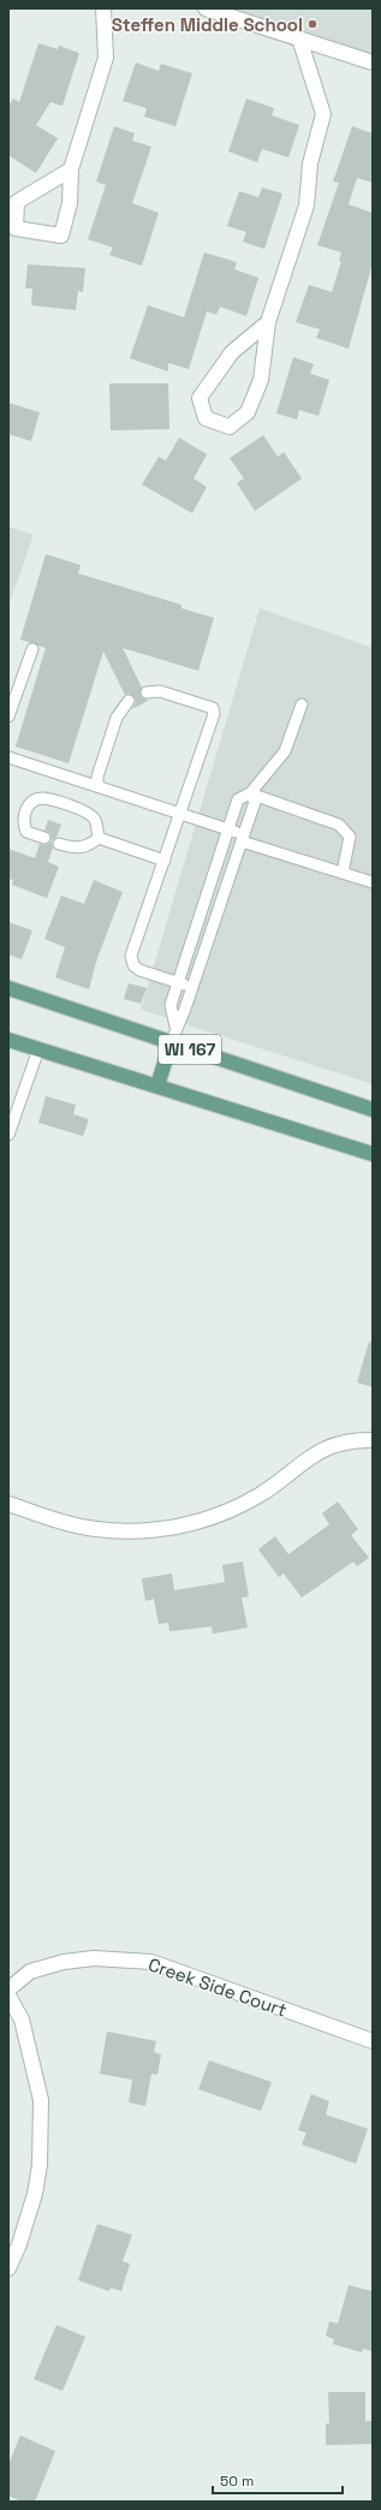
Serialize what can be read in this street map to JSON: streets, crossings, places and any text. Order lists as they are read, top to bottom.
{
  "streets": {
    "main road": ["WI 167"],
    "street": ["Creek Side Court"]
  },
  "places": ["Steffen Middle School"],
  "scale_bar": "50 m"
}
